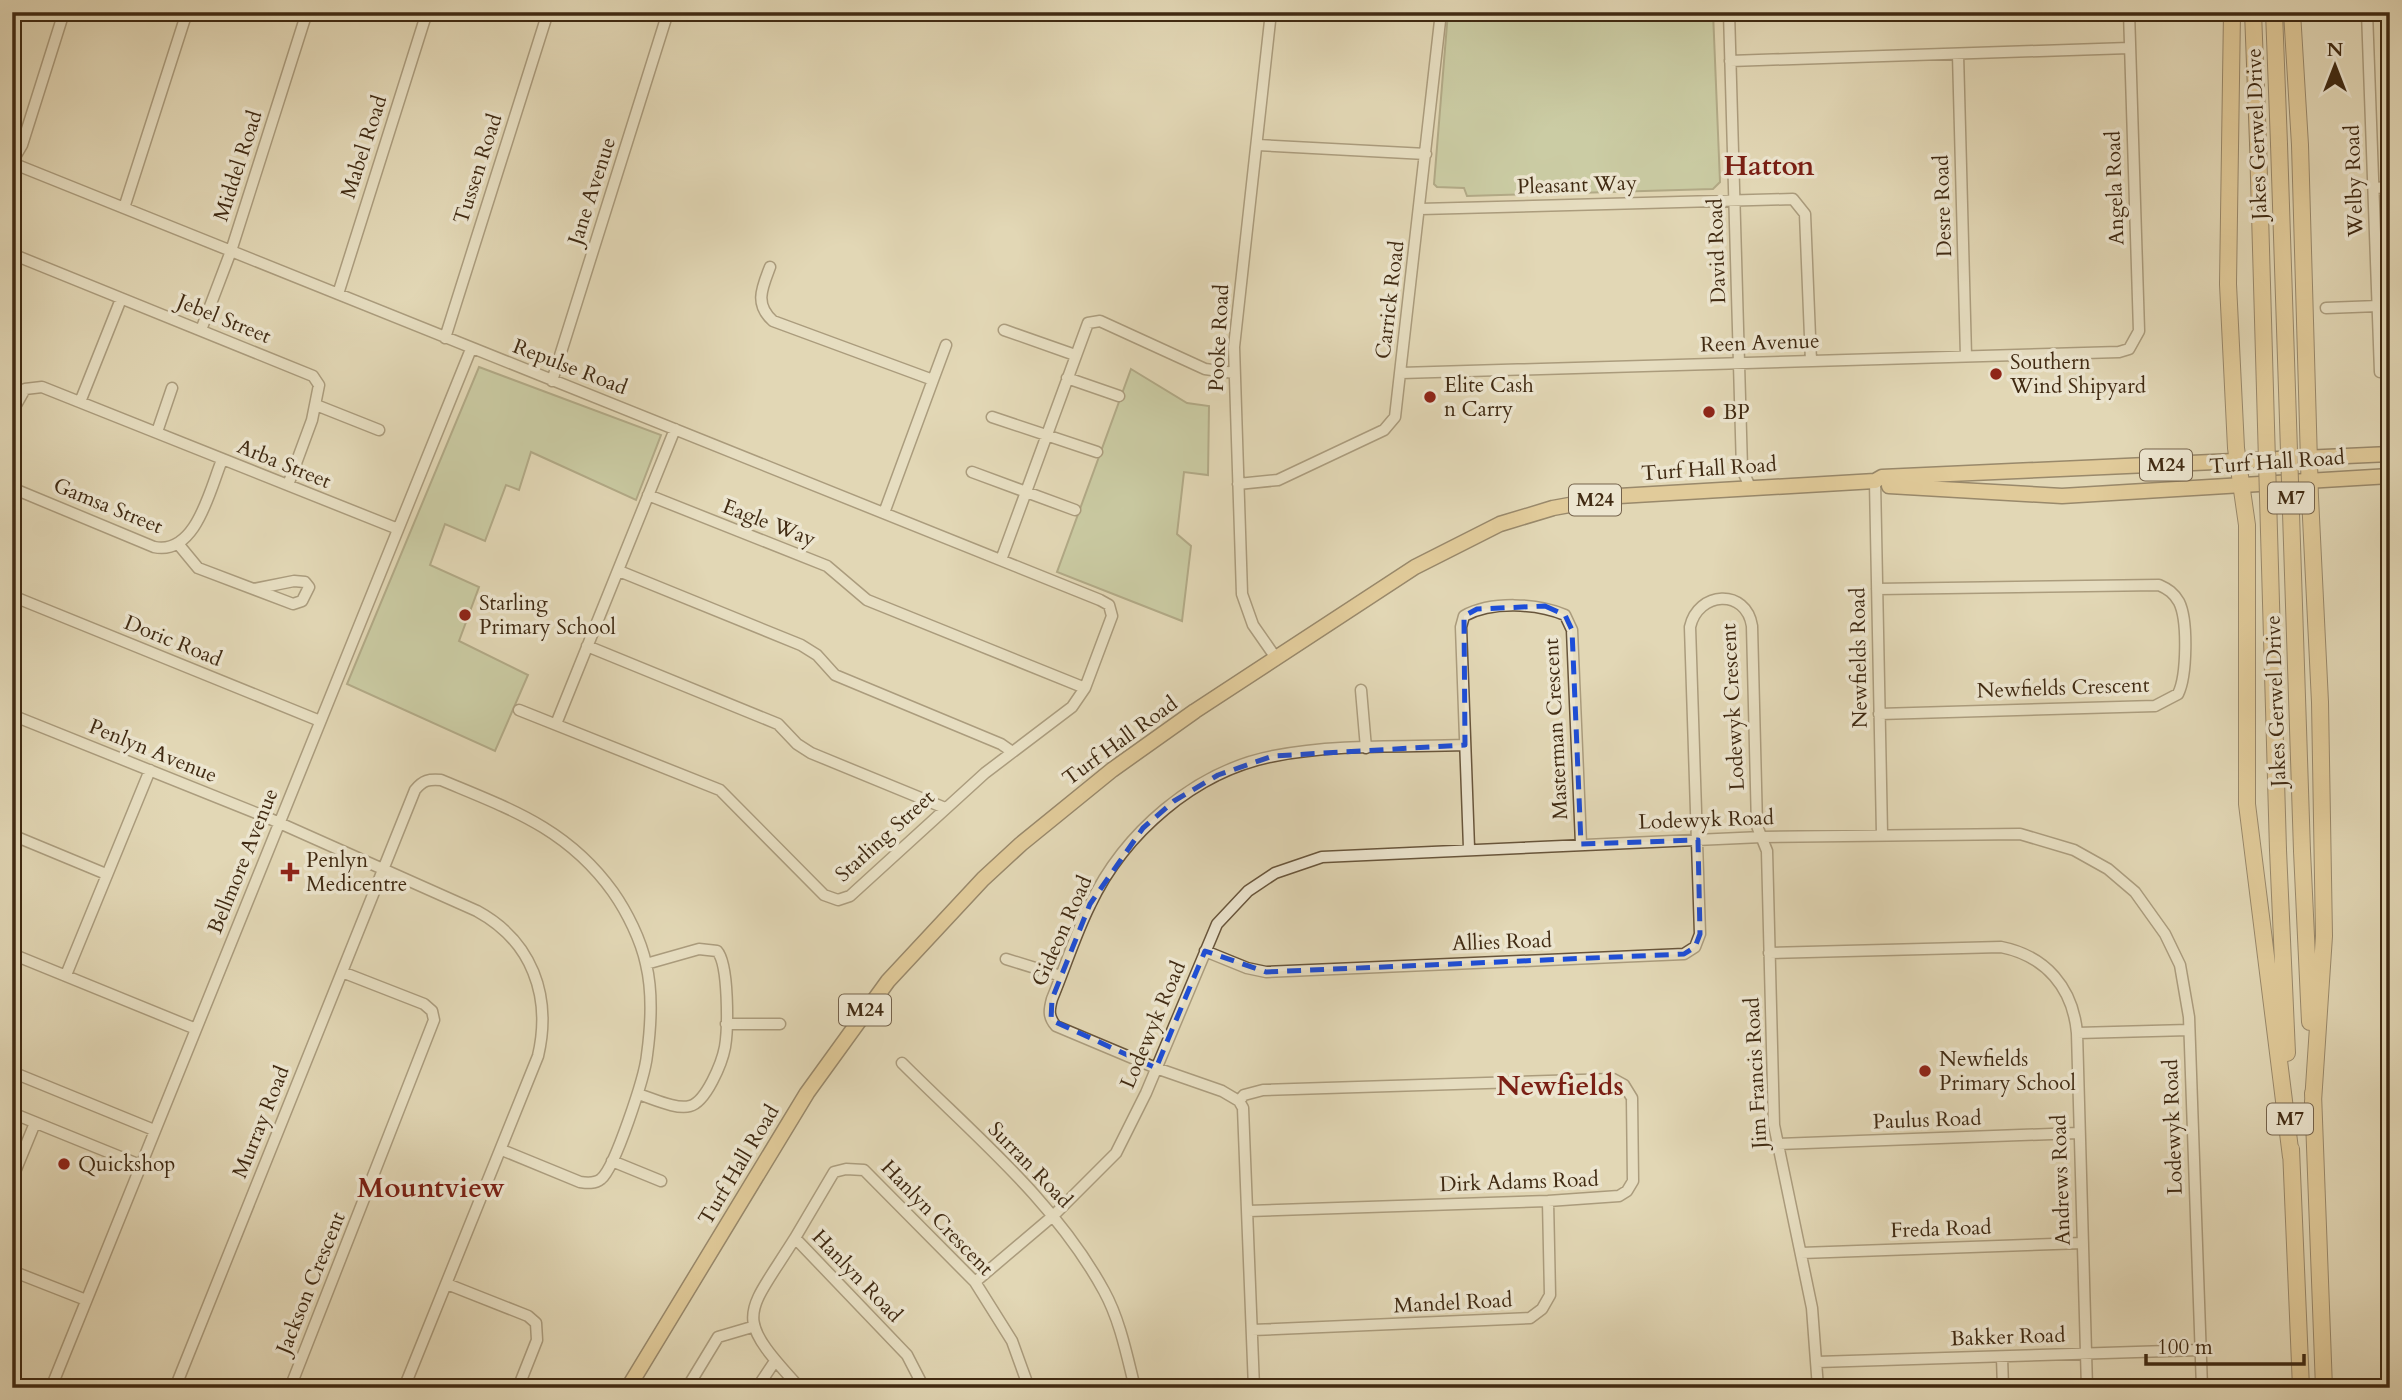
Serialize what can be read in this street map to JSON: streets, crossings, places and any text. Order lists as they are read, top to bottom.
{
  "streets": {
    "highway": ["Jakes Gerwel Drive", "M7"],
    "main road": ["Turf Hall Road", "M24"],
    "street": [
      "Mabel Road",
      "Middel Road",
      "Tussen Road",
      "Welby Road",
      "Pleasant Way",
      "Angela Road",
      "Jane Avenue",
      "Desre Road",
      "David Road",
      "Carrick Road",
      "Jebel Street",
      "Pooke Road",
      "Reen Avenue",
      "Repulse Road",
      "Arba Street",
      "Gamsa Street",
      "Eagle Way",
      "Doric Road",
      "Newfields Road",
      "Newfields Crescent",
      "Lodewyk Crescent",
      "Masterman Crescent",
      "Penlyn Avenue",
      "Lodewyk Road",
      "Starling Street",
      "Bellmore Avenue",
      "Gideon Road",
      "Allies Road",
      "Jim Francis Road",
      "Paulus Road",
      "Murray Road",
      "Surran Road",
      "Andrews Road",
      "Dirk Adams Road",
      "Hanlyn Crescent",
      "Freda Road",
      "Hanlyn Road",
      "Jackson Crescent",
      "Mandel Road",
      "Bakker Road"
    ]
  },
  "crossings": [
    ["Mabel Road", "Repulse Road"],
    ["Middel Road", "Jebel Street"],
    ["Middel Road", "Repulse Road"],
    ["Tussen Road", "Repulse Road"],
    ["Pleasant Way", "David Road"],
    ["Pleasant Way", "Carrick Road"],
    ["Pleasant Way", "Reen Avenue"],
    ["Angela Road", "Reen Avenue"],
    ["Jane Avenue", "Repulse Road"],
    ["Desre Road", "Reen Avenue"],
    ["David Road", "Reen Avenue"],
    ["David Road", "Turf Hall Road"],
    ["Carrick Road", "Pooke Road"],
    ["Carrick Road", "Reen Avenue"],
    ["Pooke Road", "Turf Hall Road"],
    ["Repulse Road", "Starling Street"],
    ["Repulse Road", "Bellmore Avenue"],
    ["Turf Hall Road", "Newfields Road"],
    ["Arba Street", "Gamsa Street"],
    ["Arba Street", "Bellmore Avenue"],
    ["Eagle Way", "Starling Street"],
    ["Doric Road", "Bellmore Avenue"],
    ["Newfields Road", "Newfields Crescent"],
    ["Newfields Road", "Lodewyk Road"],
    ["Lodewyk Crescent", "Lodewyk Road"],
    ["Lodewyk Crescent", "Allies Road"],
    ["Lodewyk Crescent", "Jim Francis Road"],
    ["Masterman Crescent", "Lodewyk Road"],
    ["Masterman Crescent", "Gideon Road"],
    ["Penlyn Avenue", "Bellmore Avenue"],
    ["Penlyn Avenue", "Murray Road"],
    ["Lodewyk Road", "Gideon Road"],
    ["Lodewyk Road", "Allies Road"],
    ["Lodewyk Road", "Jim Francis Road"],
    ["Lodewyk Road", "Surran Road"],
    ["Lodewyk Road", "Hanlyn Crescent"],
    ["Lodewyk Road", "Bakker Road"],
    ["Gideon Road", "Dirk Adams Road"],
    ["Jim Francis Road", "Paulus Road"],
    ["Jim Francis Road", "Andrews Road"],
    ["Jim Francis Road", "Freda Road"],
    ["Jim Francis Road", "Bakker Road"],
    ["Paulus Road", "Andrews Road"],
    ["Murray Road", "Jackson Crescent"],
    ["Andrews Road", "Freda Road"],
    ["Andrews Road", "Bakker Road"],
    ["Dirk Adams Road", "Mandel Road"],
    ["Hanlyn Crescent", "Hanlyn Road"]
  ],
  "districts": ["Hatton", "Newfields", "Mountview"],
  "places": {
    "other": [
      "Southern Wind Shipyard",
      "Elite Cash n Carry",
      "BP",
      "Starling Primary School",
      "Newfields Primary School",
      "Quickshop"
    ],
    "health": ["Penlyn Medicentre"]
  },
  "scale_bar": "100 m",
  "north": "top"
}
